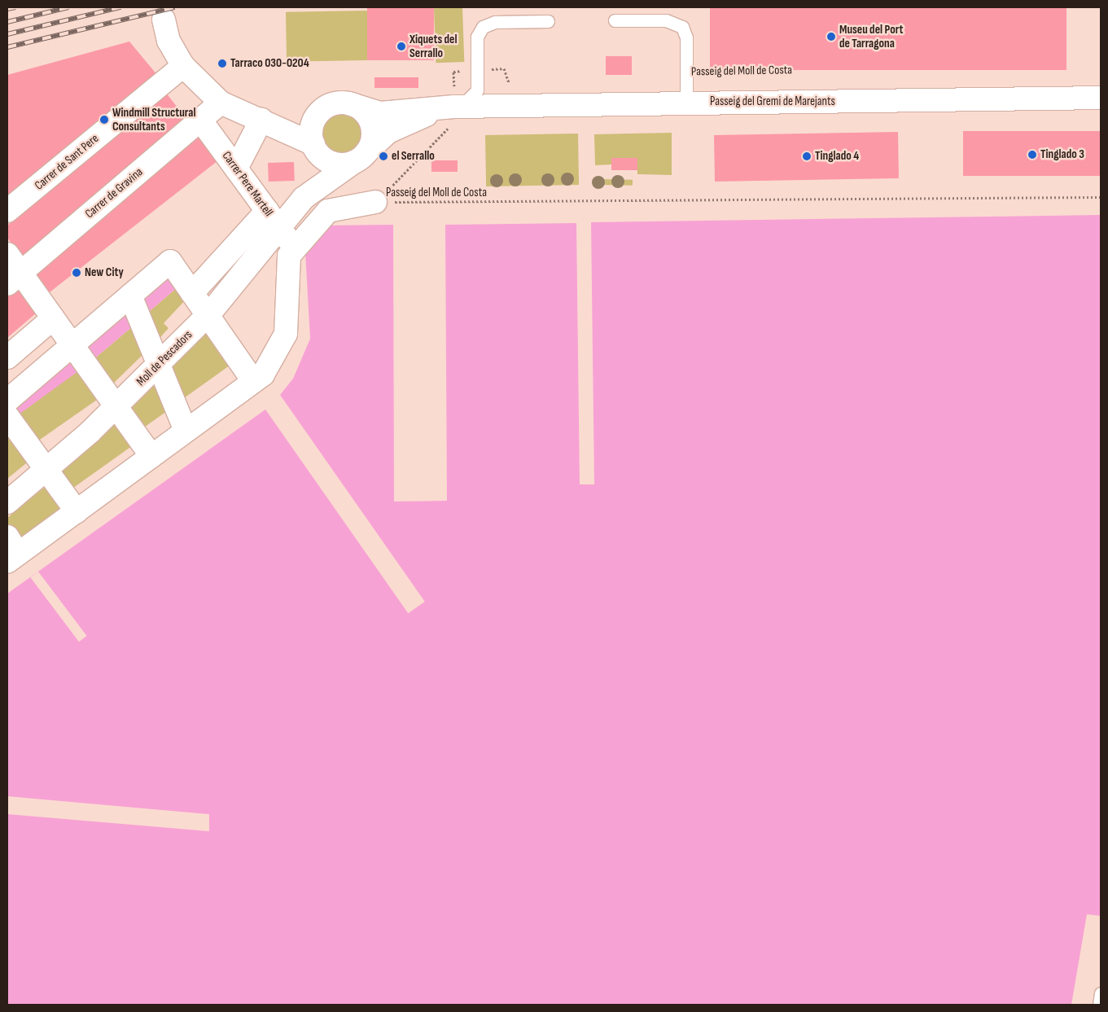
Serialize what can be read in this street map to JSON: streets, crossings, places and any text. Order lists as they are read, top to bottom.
{
  "streets": {
    "street": [
      "Passeig del Gremi de Marejants",
      "Carrer de Sant Pere",
      "Carrer Pere Martell",
      "Carrer de Gravina",
      "Moll de Pescadors"
    ],
    "path": ["Passeig del Moll de Costa"]
  },
  "crossings": [
    ["Passeig del Moll de Costa", "Passeig del Gremi de Marejants"],
    ["Passeig del Gremi de Marejants", "Moll de Pescadors"],
    ["Carrer Pere Martell", "Carrer de Gravina"],
    ["Carrer Pere Martell", "Moll de Pescadors"]
  ],
  "places": [
    "Museu del Port de Tarragona",
    "Xiquets del Serrallo",
    "Tarraco 030-0204",
    "Windmill Structural Consultants",
    "Tinglado 3",
    "el Serrallo",
    "Tinglado 4",
    "New City"
  ]
}
